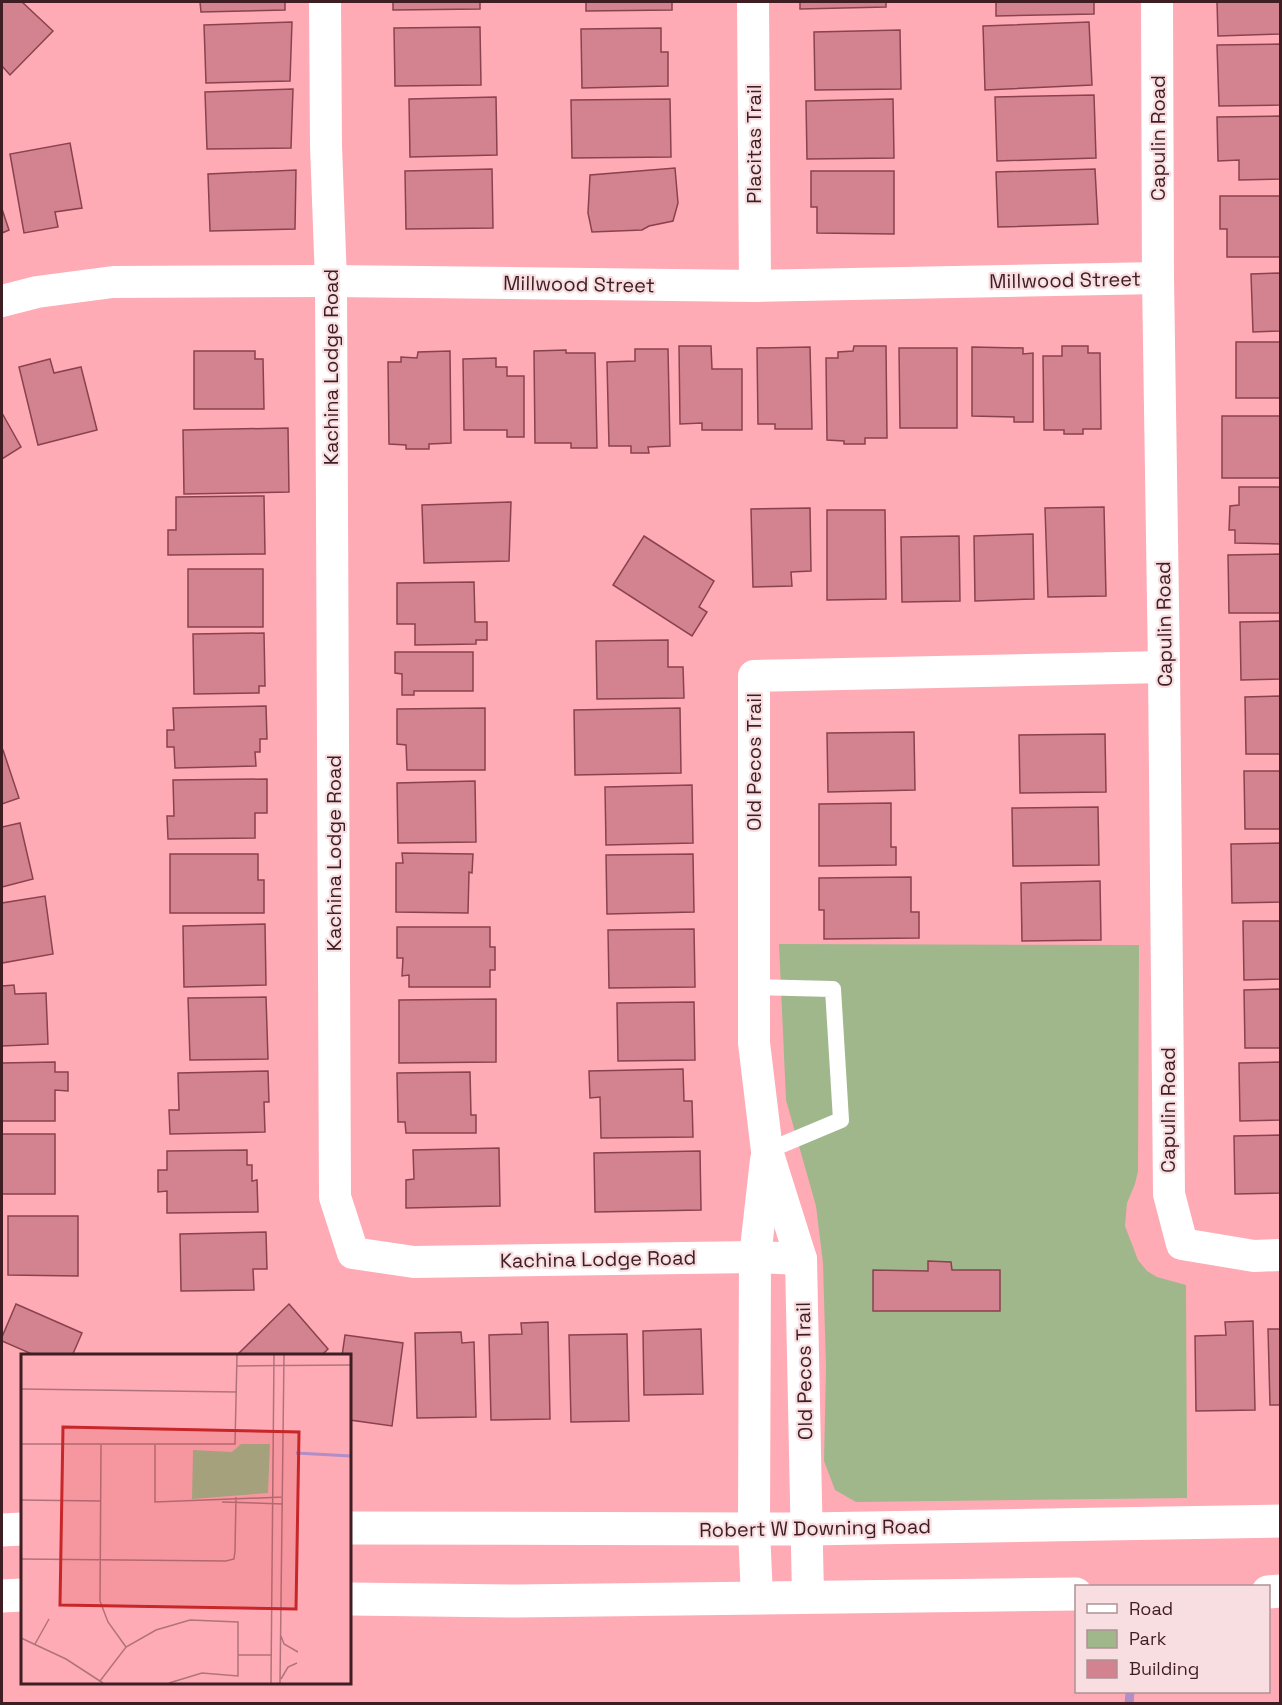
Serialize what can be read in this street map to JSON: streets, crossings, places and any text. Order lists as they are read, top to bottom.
{
  "streets": {
    "main road": ["Robert W Downing Road"],
    "street": [
      "Capulin Road",
      "Placitas Trail",
      "Millwood Street",
      "Kachina Lodge Road",
      "Old Pecos Trail"
    ]
  },
  "crossings": [
    ["Capulin Road", "Millwood Street"],
    ["Capulin Road", "Old Pecos Trail"],
    ["Placitas Trail", "Millwood Street"],
    ["Millwood Street", "Kachina Lodge Road"],
    ["Kachina Lodge Road", "Old Pecos Trail"],
    ["Old Pecos Trail", "Robert W Downing Road"]
  ],
  "legend": ["Road", "Park", "Building"]
}
